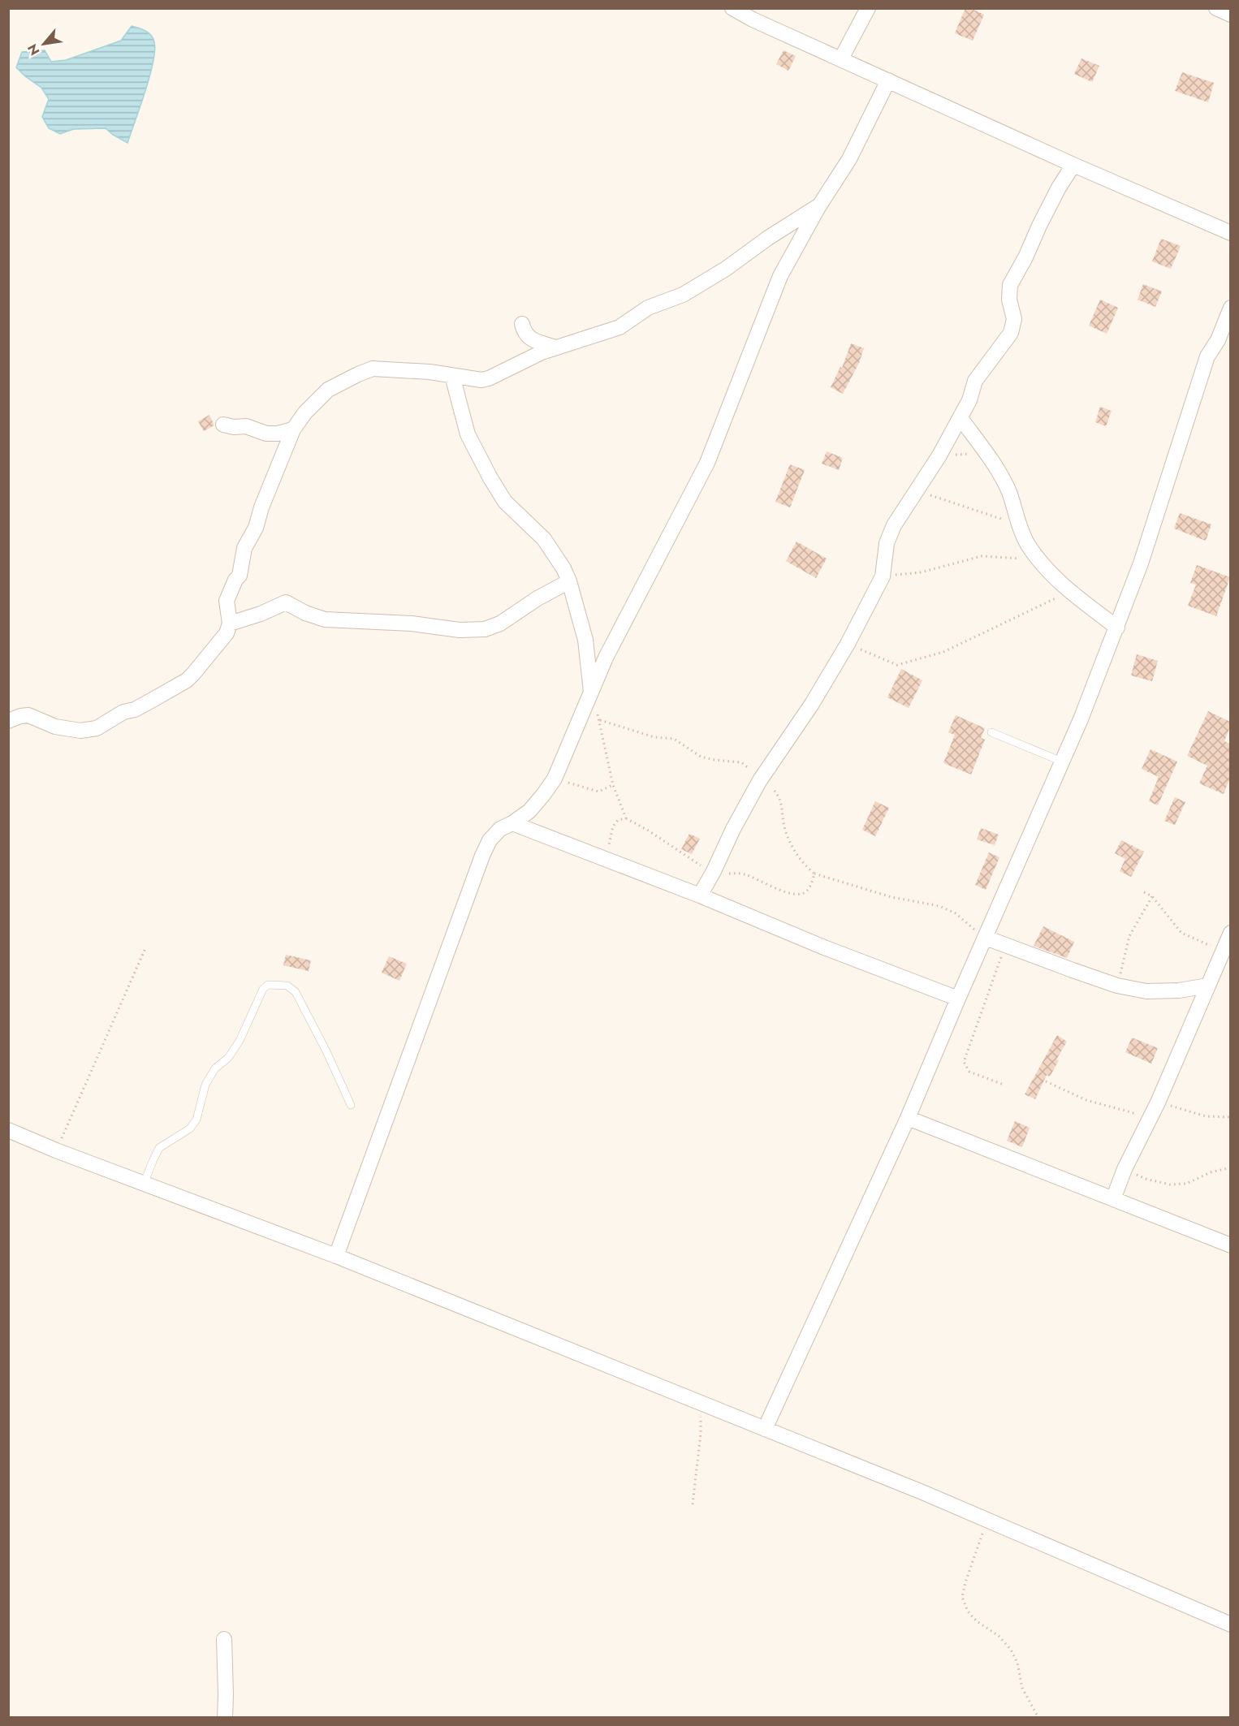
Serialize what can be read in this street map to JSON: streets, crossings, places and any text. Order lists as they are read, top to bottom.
{
  "north": "bottom left"
}
